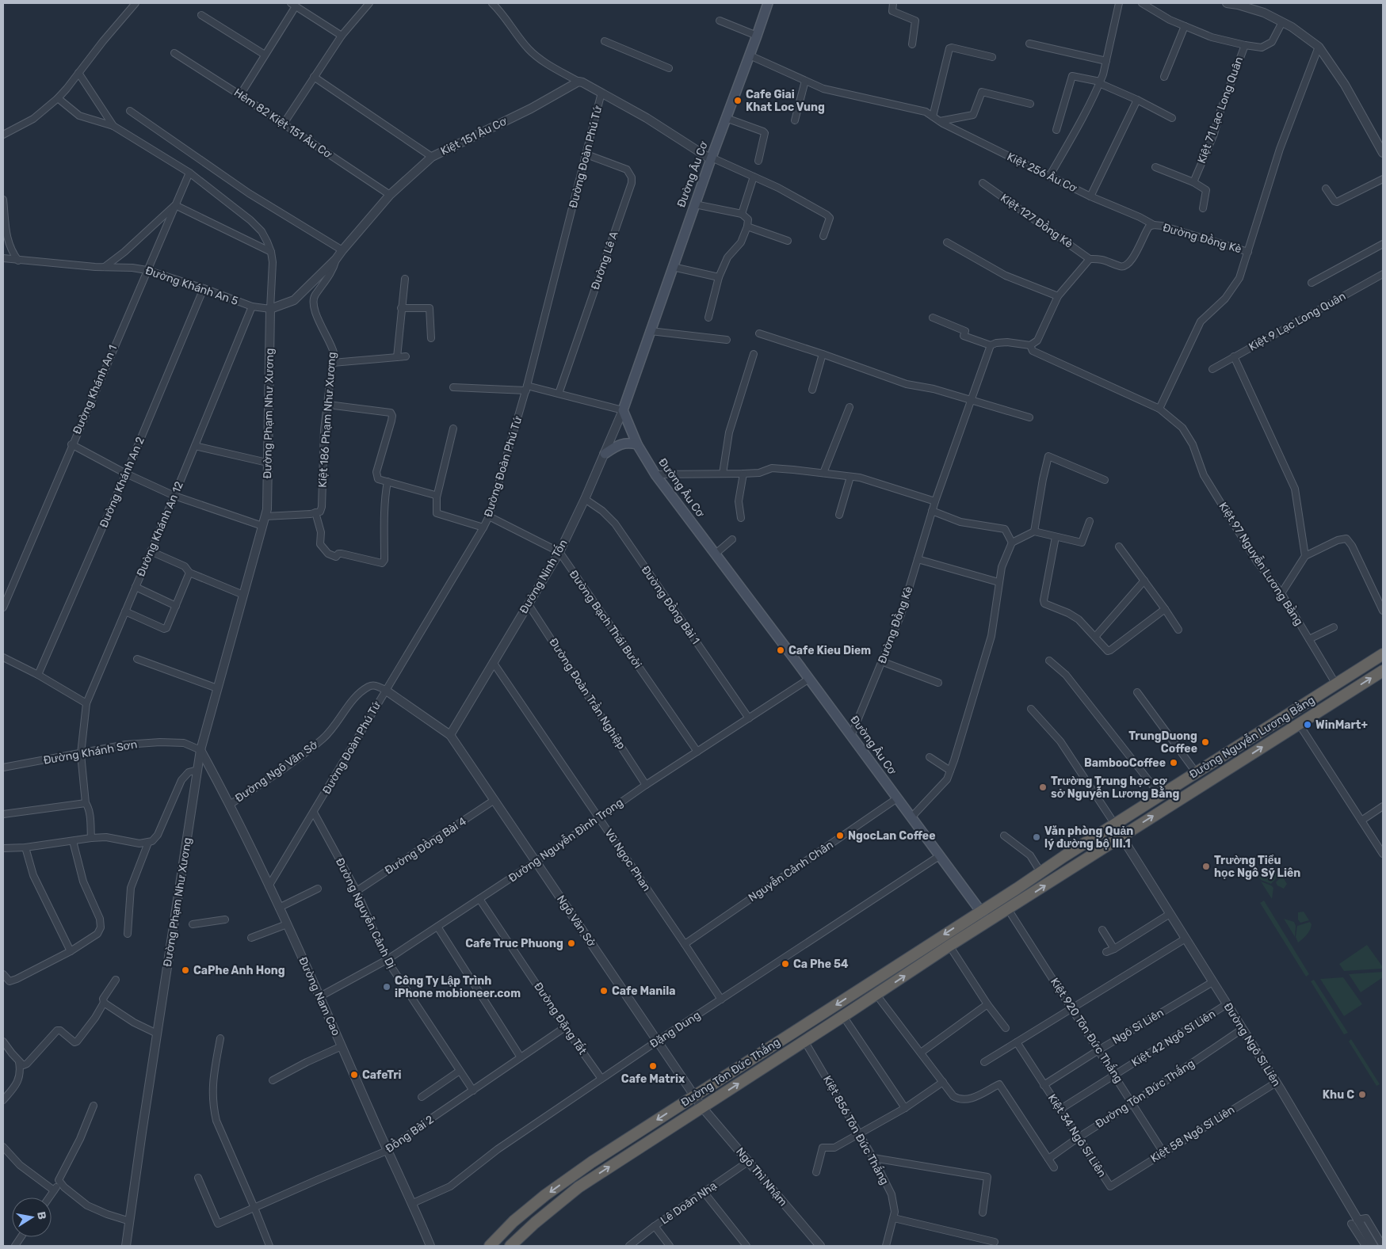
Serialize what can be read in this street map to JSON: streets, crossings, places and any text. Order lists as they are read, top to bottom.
{
  "streets": {
    "highway": ["Đường Nguyễn Lương Bằng", "Đường Tôn Đức Thắng"],
    "main road": ["Đường Âu Cơ"],
    "street": [
      "Kiệt 71 Lạc Long Quân",
      "Hẻm 82 Kiệt 151 Âu Cơ",
      "Kiệt 151 Âu Cơ",
      "Đường Đoàn Phú Tứ",
      "Kiệt 256 Âu Cơ",
      "Kiệt 127 Đồng Kè",
      "Đường Đồng Kè",
      "Đường Lê A",
      "Đường Khánh An 5",
      "Kiệt 9 Lạc Long Quân",
      "Đường Khánh An 1",
      "Đường Phạm Như Xương",
      "Kiệt 186 Phạm Như Xương",
      "Đường Khánh An 2",
      "Đường Khánh An 12",
      "Kiệt 97 Nguyễn Lương Bằng",
      "Đường Ninh Tốn",
      "Đường Đồng Bài 1",
      "Đường Bạch Thái Bưởi",
      "Đường Đoàn Trần Nghiệp",
      "Đường Khánh Sơn",
      "Đường Ngô Văn Sở",
      "Đường Nguyễn Đình Trọng",
      "Đường Đồng Bài 4",
      "Vũ Ngọc Phan",
      "Nguyễn Cảnh Chân",
      "Đường Nguyễn Cảnh Dị",
      "Ngô Văn Sở",
      "Đường Nam Cao",
      "Đường Đặng Tất",
      "Ngô Sĩ Liên",
      "Đặng Dung",
      "Kiệt 920 Tôn Đức Thắng",
      "Kiệt 42 Ngô Sĩ Liên",
      "Đường Ngô Sĩ Liên",
      "Kiệt 856 Tôn Đức Thắng",
      "Đồng Bài 2",
      "Kiệt 58 Ngô Sĩ Liên",
      "Kiệt 34 Ngô Sĩ Liên",
      "Ngô Thì Nhậm",
      "Lê Doãn Nhạ"
    ]
  },
  "crossings": [
    ["Hẻm 82 Kiệt 151 Âu Cơ", "Kiệt 151 Âu Cơ"],
    ["Kiệt 151 Âu Cơ", "Đường Khánh An 5"],
    ["Kiệt 151 Âu Cơ", "Đường Phạm Như Xương"],
    ["Kiệt 151 Âu Cơ", "Kiệt 186 Phạm Như Xương"],
    ["Đường Đoàn Phú Tứ", "Đường Lê A"],
    ["Đường Đoàn Phú Tứ", "Đường Bạch Thái Bưởi"],
    ["Đường Đoàn Phú Tứ", "Đường Ngô Văn Sở"],
    ["Đường Đoàn Phú Tứ", "Đường Nguyễn Cảnh Dị"],
    ["Đường Đoàn Phú Tứ", "Đường Nam Cao"],
    ["Kiệt 256 Âu Cơ", "Đường Âu Cơ"],
    ["Kiệt 256 Âu Cơ", "Đường Đồng Kè"],
    ["Đường Âu Cơ", "Đường Đồng Kè"],
    ["Đường Âu Cơ", "Đường Ninh Tốn"],
    ["Đường Âu Cơ", "Đường Nguyễn Lương Bằng"],
    ["Đường Âu Cơ", "Đường Nguyễn Đình Trọng"],
    ["Đường Âu Cơ", "Nguyễn Cảnh Chân"],
    ["Đường Âu Cơ", "Đặng Dung"],
    ["Đường Âu Cơ", "Đường Tôn Đức Thắng"],
    ["Kiệt 127 Đồng Kè", "Đường Đồng Kè"],
    ["Đường Đồng Kè", "Kiệt 97 Nguyễn Lương Bằng"],
    ["Đường Khánh An 5", "Đường Khánh An 1"],
    ["Đường Khánh An 5", "Đường Phạm Như Xương"],
    ["Đường Khánh An 5", "Đường Khánh An 2"],
    ["Đường Khánh An 5", "Đường Khánh An 12"],
    ["Đường Khánh An 1", "Đường Phạm Như Xương"],
    ["Đường Phạm Như Xương", "Đường Khánh Sơn"],
    ["Đường Phạm Như Xương", "Đường Nam Cao"],
    ["Đường Khánh An 12", "Đường Khánh Sơn"],
    ["Kiệt 97 Nguyễn Lương Bằng", "Đường Nguyễn Lương Bằng"],
    ["Đường Ninh Tốn", "Đường Đồng Bài 1"],
    ["Đường Ninh Tốn", "Đường Bạch Thái Bưởi"],
    ["Đường Ninh Tốn", "Đường Đoàn Trần Nghiệp"],
    ["Đường Ninh Tốn", "Đường Ngô Văn Sở"],
    ["Đường Ninh Tốn", "Vũ Ngọc Phan"],
    ["Đường Ninh Tốn", "Ngô Văn Sở"],
    ["Đường Đồng Bài 1", "Đường Nguyễn Đình Trọng"],
    ["Đường Bạch Thái Bưởi", "Đường Nguyễn Đình Trọng"],
    ["Đường Đoàn Trần Nghiệp", "Đường Nguyễn Đình Trọng"],
    ["Đường Nguyễn Lương Bằng", "Kiệt 920 Tôn Đức Thắng"],
    ["Đường Nguyễn Lương Bằng", "Đường Ngô Sĩ Liên"],
    ["Đường Nguyễn Lương Bằng", "Đường Tôn Đức Thắng"],
    ["Đường Khánh Sơn", "Đường Nam Cao"],
    ["Đường Ngô Văn Sở", "Ngô Văn Sở"],
    ["Đường Ngô Văn Sở", "Đường Nam Cao"],
    ["Đường Nguyễn Đình Trọng", "Vũ Ngọc Phan"],
    ["Đường Nguyễn Đình Trọng", "Đường Nguyễn Cảnh Dị"],
    ["Đường Nguyễn Đình Trọng", "Ngô Văn Sở"],
    ["Đường Nguyễn Đình Trọng", "Đường Nam Cao"],
    ["Đường Nguyễn Đình Trọng", "Đường Đặng Tất"],
    ["Đường Đồng Bài 4", "Đường Nguyễn Cảnh Dị"],
    ["Đường Đồng Bài 4", "Ngô Văn Sở"],
    ["Vũ Ngọc Phan", "Nguyễn Cảnh Chân"],
    ["Vũ Ngọc Phan", "Đặng Dung"],
    ["Đường Nguyễn Cảnh Dị", "Đồng Bài 2"],
    ["Ngô Văn Sở", "Đặng Dung"],
    ["Ngô Văn Sở", "Đường Tôn Đức Thắng"],
    ["Ngô Văn Sở", "Ngô Thì Nhậm"],
    ["Đường Nam Cao", "Đặng Dung"],
    ["Đường Nam Cao", "Đồng Bài 2"],
    ["Đường Đặng Tất", "Đặng Dung"],
    ["Đường Đặng Tất", "Đồng Bài 2"],
    ["Ngô Sĩ Liên", "Kiệt 920 Tôn Đức Thắng"],
    ["Ngô Sĩ Liên", "Đường Ngô Sĩ Liên"],
    ["Ngô Sĩ Liên", "Kiệt 34 Ngô Sĩ Liên"],
    ["Kiệt 920 Tôn Đức Thắng", "Kiệt 42 Ngô Sĩ Liên"],
    ["Kiệt 920 Tôn Đức Thắng", "Đường Tôn Đức Thắng"],
    ["Kiệt 920 Tôn Đức Thắng", "Kiệt 58 Ngô Sĩ Liên"],
    ["Kiệt 42 Ngô Sĩ Liên", "Đường Ngô Sĩ Liên"],
    ["Kiệt 42 Ngô Sĩ Liên", "Kiệt 34 Ngô Sĩ Liên"],
    ["Đường Ngô Sĩ Liên", "Đường Tôn Đức Thắng"],
    ["Đường Ngô Sĩ Liên", "Kiệt 58 Ngô Sĩ Liên"],
    ["Đường Tôn Đức Thắng", "Kiệt 856 Tôn Đức Thắng"],
    ["Đường Tôn Đức Thắng", "Kiệt 34 Ngô Sĩ Liên"],
    ["Đường Tôn Đức Thắng", "Ngô Thì Nhậm"],
    ["Kiệt 58 Ngô Sĩ Liên", "Kiệt 34 Ngô Sĩ Liên"],
    ["Ngô Thì Nhậm", "Lê Doãn Nhạ"]
  ],
  "places": [
    "Cafe Giai Khat Loc Vung",
    "Cafe Kieu Diem",
    "WinMart+",
    "TrungDuong Coffee",
    "BambooCoffee",
    "Trường Trung học cơ sở Nguyễn Lương Bằng",
    "NgocLan Coffee",
    "Văn phòng Quản lý đường bộ III.1",
    "Trường Tiểu học Ngô Sỹ Liên",
    "Cafe Truc Phuong",
    "Ca Phe 54",
    "CaPhe Anh Hong",
    "Công Ty Lập Trình iPhone mobioneer.com",
    "Cafe Manila",
    "Cafe Matrix",
    "CafeTri",
    "Khu C"
  ],
  "north": "right"
}
